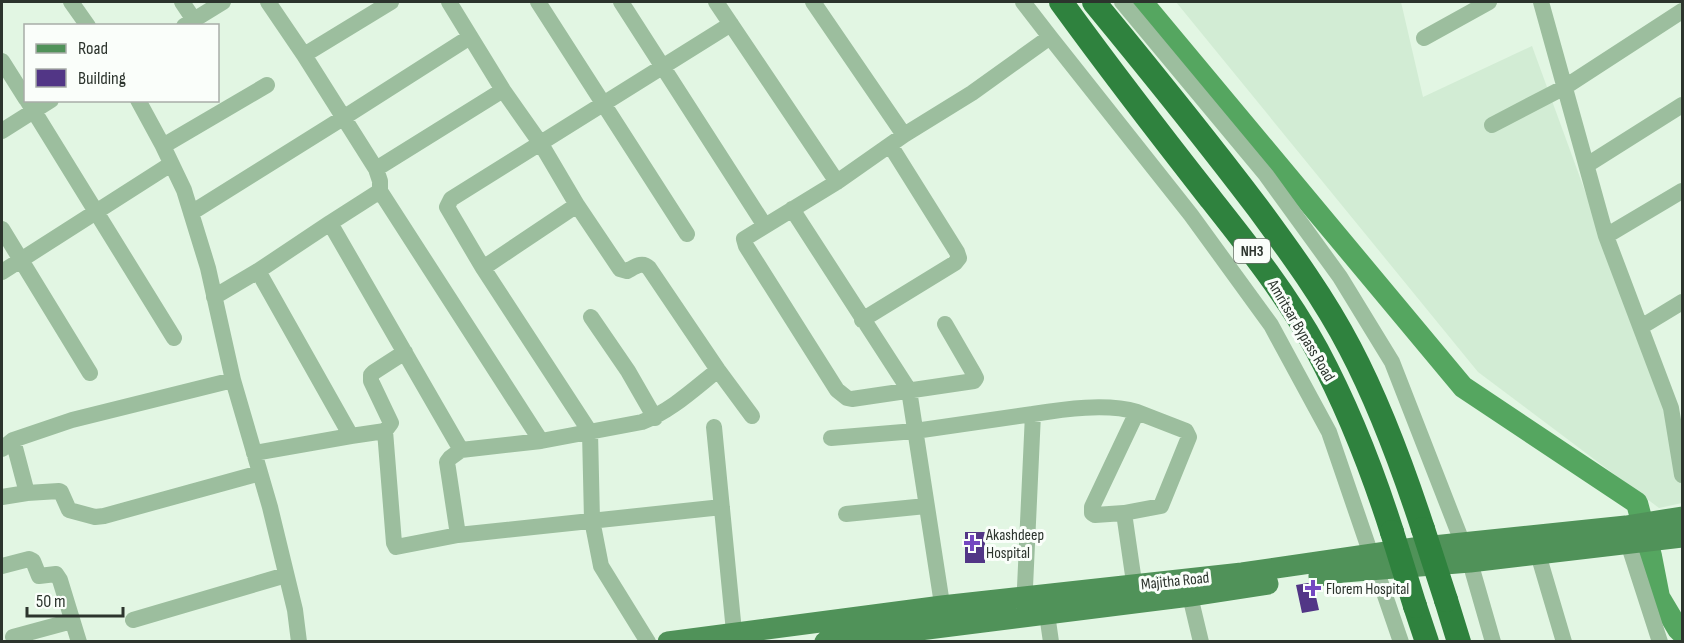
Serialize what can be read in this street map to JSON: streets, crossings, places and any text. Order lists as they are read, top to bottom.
{
  "streets": {
    "highway": ["NH3", "Amritsar Bypass Road"],
    "main road": ["Majitha Road"]
  },
  "places": {
    "health": ["Akashdeep Hospital", "Florem Hospital"]
  },
  "legend": ["Road", "Building"],
  "scale_bar": "50 m"
}
